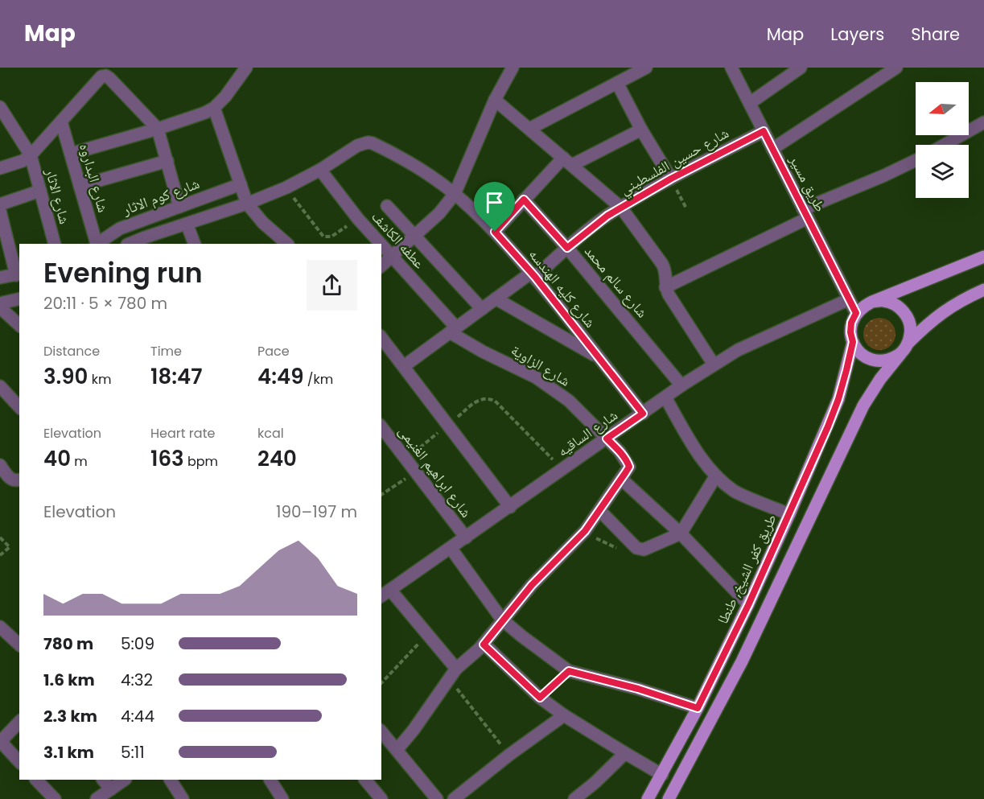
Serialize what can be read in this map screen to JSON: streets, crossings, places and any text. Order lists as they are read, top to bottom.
{
  "streets": {
    "main road": ["طريق كفر الشيخ, طنطا"],
    "street": [
      "شارع حسين الفلسطيني",
      "شارع البداروه",
      "طريق مسير",
      "شارع الاثار",
      "شارع كوم الاثار",
      "عطفه الكاشف",
      "شارع سالم محمد",
      "شارع كليه الهندسه",
      "شارع الزاوية",
      "شارع الساقيه",
      "شارع ابراهيم الغنيمى"
    ]
  },
  "crossings": [
    ["شارع حسين الفلسطيني", "طريق مسير"],
    ["شارع حسين الفلسطيني", "عطفه الكاشف"],
    ["شارع حسين الفلسطيني", "شارع سالم محمد"],
    ["شارع حسين الفلسطيني", "شارع كليه الهندسه"],
    ["شارع حسين الفلسطيني", "شارع الزاوية"],
    ["طريق مسير", "شارع الساقيه"],
    ["طريق مسير", "طريق كفر الشيخ, طنطا"],
    ["عطفه الكاشف", "شارع كليه الهندسه"],
    ["عطفه الكاشف", "شارع الزاوية"],
    ["شارع سالم محمد", "شارع الساقيه"],
    ["شارع كليه الهندسه", "شارع الساقيه"],
    ["شارع الزاوية", "شارع الساقيه"],
    ["شارع الساقيه", "شارع ابراهيم الغنيمى"]
  ],
  "north": "left",
  "page": {
    "header": "Map",
    "nav": ["Map", "Layers", "Share"],
    "heading": ["Evening run", "20:11 · 5 × 780 m"],
    "stats": [
      ["Distance", "3.90 km"],
      ["Time", "18:47"],
      ["Pace", "4:49 /km"],
      ["Elevation", "40 m"],
      ["Heart rate", "163 bpm"],
      ["kcal", "240"]
    ],
    "chart": ["Elevation", "190–197 m"],
    "list": [
      {
        "name": "780 m",
        "note": "5:09"
      },
      {
        "name": "1.6 km",
        "note": "4:32"
      },
      {
        "name": "2.3 km",
        "note": "4:44"
      },
      {
        "name": "3.1 km",
        "note": "5:11"
      }
    ]
  }
}
